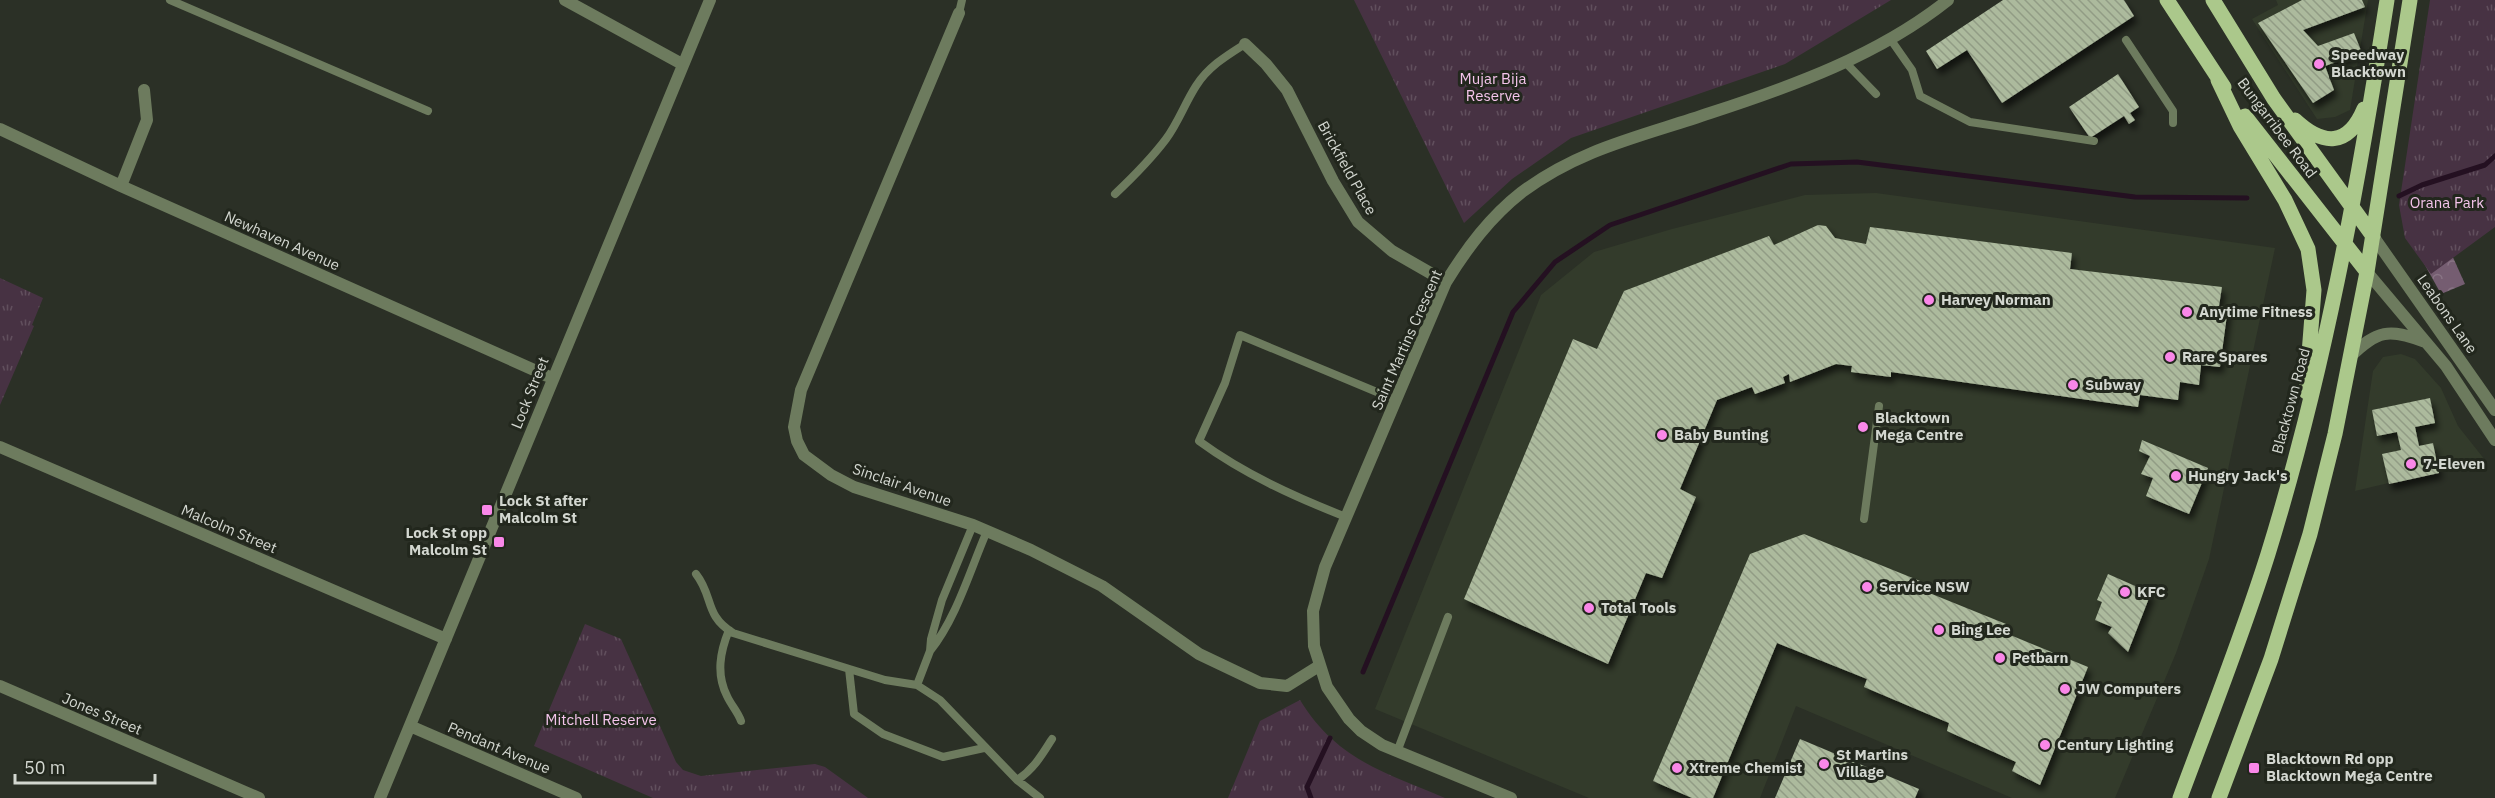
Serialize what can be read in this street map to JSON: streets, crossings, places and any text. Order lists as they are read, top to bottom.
{
  "streets": {
    "main road": ["Bungarribee Road", "Blacktown Road"],
    "street": [
      "Brickfield Place",
      "Newhaven Avenue",
      "Leabons Lane",
      "Saint Martins Crescent",
      "Lock Street",
      "Sinclair Avenue",
      "Malcolm Street",
      "Jones Street",
      "Pendant Avenue"
    ]
  },
  "crossings": [
    ["Bungarribee Road", "Leabons Lane"],
    ["Bungarribee Road", "Blacktown Road"],
    ["Brickfield Place", "Saint Martins Crescent"],
    ["Newhaven Avenue", "Lock Street"],
    ["Saint Martins Crescent", "Sinclair Avenue"],
    ["Lock Street", "Malcolm Street"],
    ["Lock Street", "Pendant Avenue"]
  ],
  "parks": ["Mujar Bija Reserve", "Orana Park", "Mitchell Reserve"],
  "places": {
    "other": [
      "Speedway Blacktown",
      "Harvey Norman",
      "Anytime Fitness",
      "Rare Spares",
      "Subway",
      "Blacktown Mega Centre",
      "Baby Bunting",
      "7-Eleven",
      "Hungry Jack's",
      "Service NSW",
      "KFC",
      "Total Tools",
      "Bing Lee",
      "Petbarn",
      "JW Computers",
      "Century Lighting",
      "St Martins Village",
      "Xtreme Chemist"
    ],
    "transit": ["Lock St after Malcolm St", "Lock St opp Malcolm St", "Blacktown Rd opp Blacktown Mega Centre"]
  },
  "scale_bar": "50 m"
}
